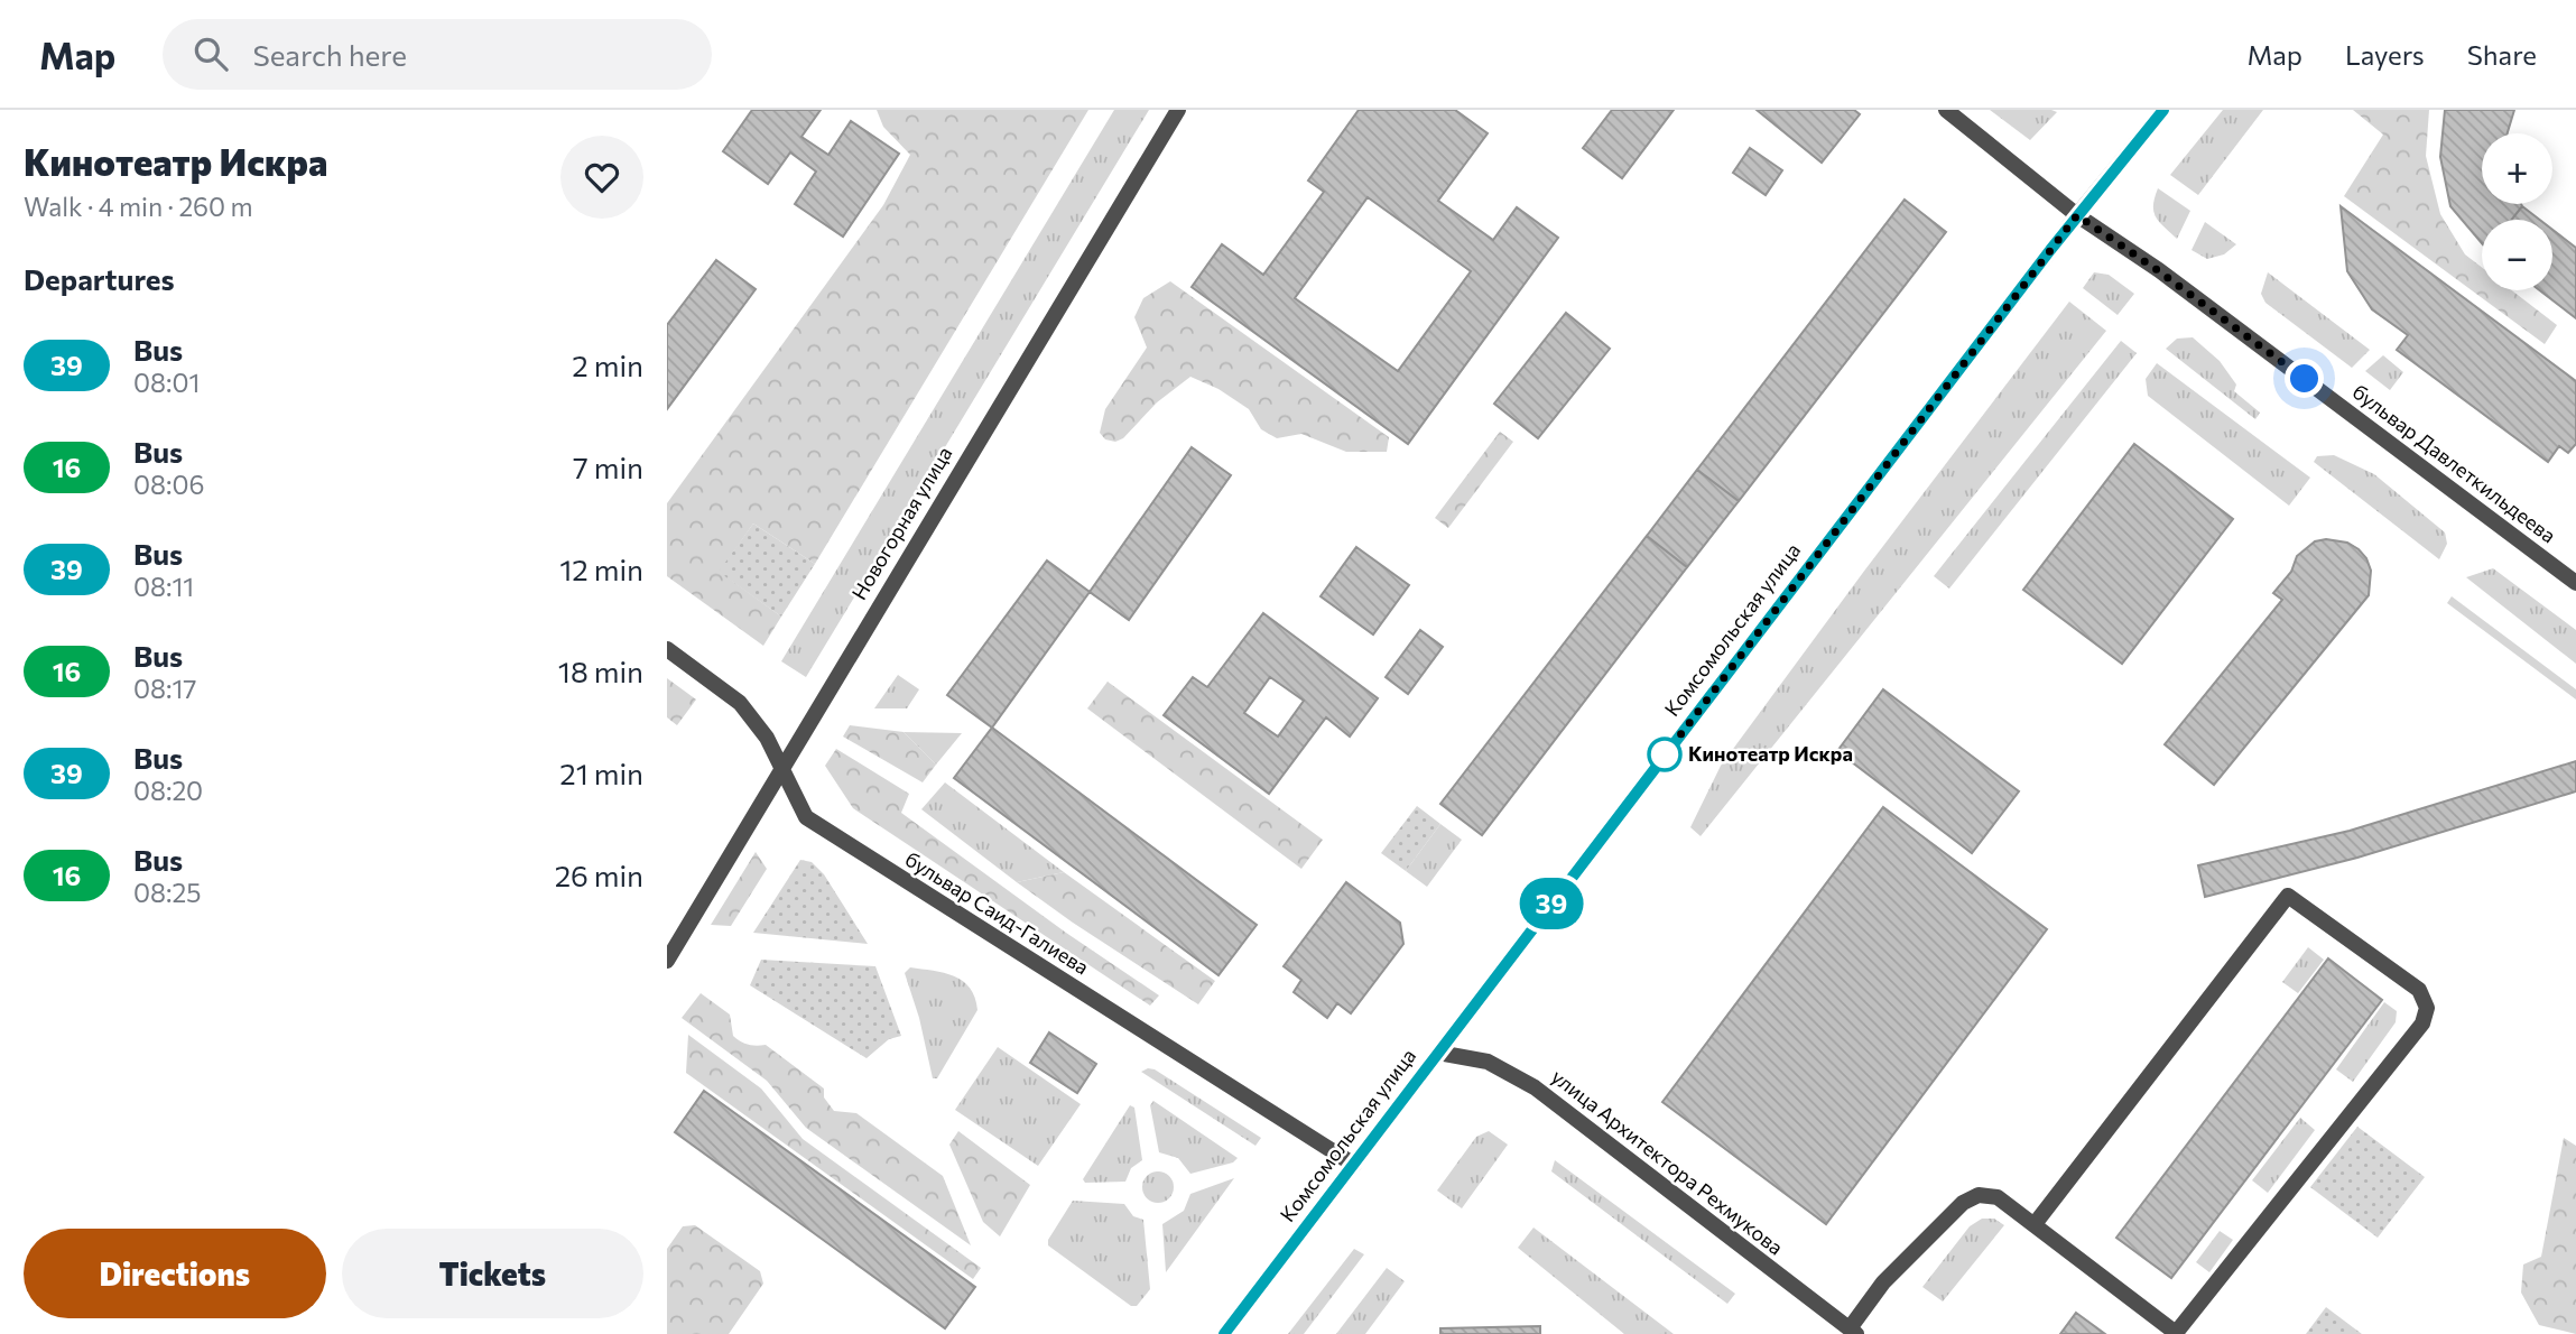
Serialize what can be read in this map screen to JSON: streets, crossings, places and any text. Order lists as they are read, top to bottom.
{
  "streets": {
    "main road": ["Комсомольская улица"],
    "street": [
      "бульвар Давлеткильдеева",
      "Новогорная улица",
      "бульвар Саид-Галиева",
      "улица Архитектора Рехмукова"
    ]
  },
  "crossings": [
    ["бульвар Давлеткильдеева", "Комсомольская улица"],
    ["Новогорная улица", "бульвар Саид-Галиева"],
    ["Комсомольская улица", "бульвар Саид-Галиева"],
    ["Комсомольская улица", "улица Архитектора Рехмукова"]
  ],
  "places": ["Кинотеатр Искра"],
  "lines": ["bus line 39"],
  "page": {
    "header": "Map",
    "search": "Search here",
    "nav": ["Map", "Layers", "Share"],
    "heading": [
      ["Кинотеатр Искра", "Walk · 4 min · 260 m"],
      "Departures"
    ],
    "on_map": "39",
    "map_buttons": ["+", "−"],
    "list": [
      {
        "mark": "39",
        "name": "Bus",
        "note": "08:01",
        "value": "2 min"
      },
      {
        "mark": "16",
        "name": "Bus",
        "note": "08:06",
        "value": "7 min"
      },
      {
        "mark": "39",
        "name": "Bus",
        "note": "08:11",
        "value": "12 min"
      },
      {
        "mark": "16",
        "name": "Bus",
        "note": "08:17",
        "value": "18 min"
      },
      {
        "mark": "39",
        "name": "Bus",
        "note": "08:20",
        "value": "21 min"
      },
      {
        "mark": "16",
        "name": "Bus",
        "note": "08:25",
        "value": "26 min"
      }
    ],
    "buttons": ["Directions", "Tickets"]
  }
}
